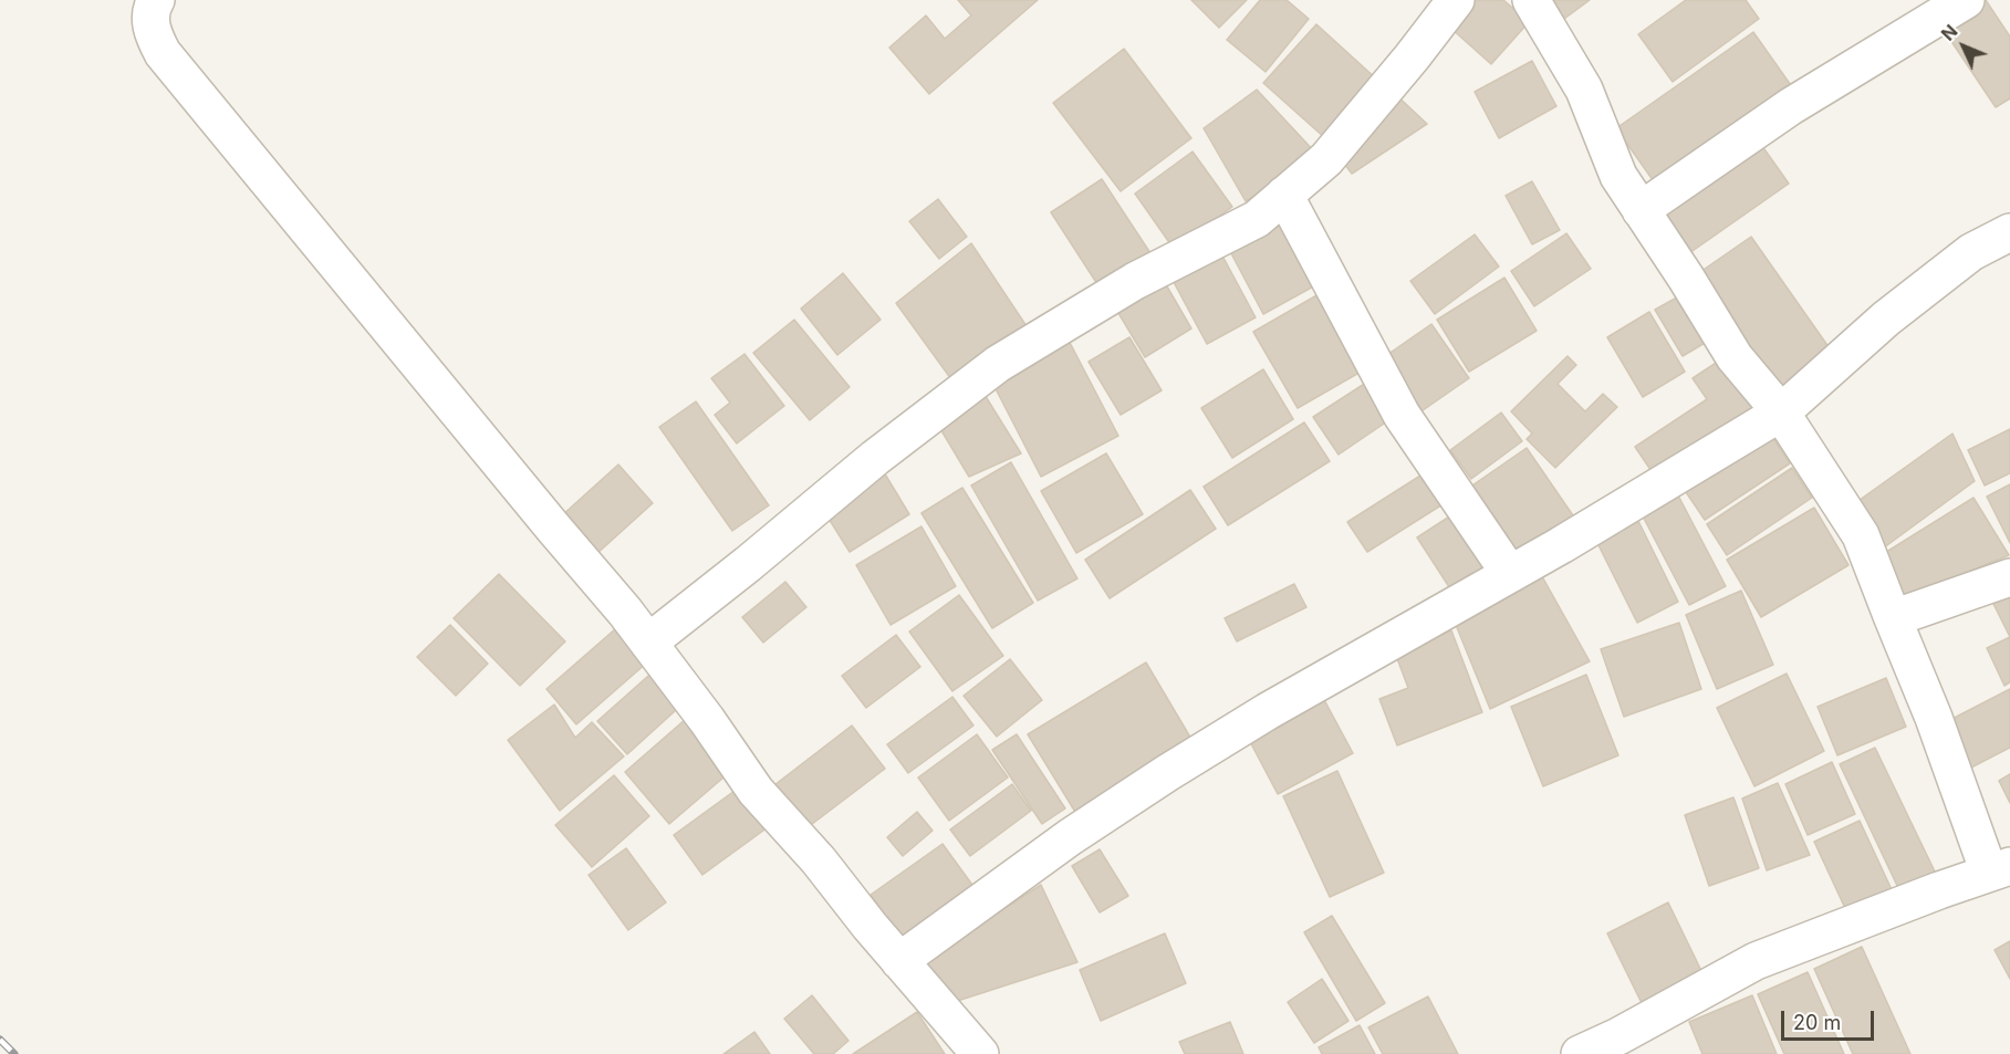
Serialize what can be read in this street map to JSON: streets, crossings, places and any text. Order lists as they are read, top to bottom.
{
  "scale_bar": "20 m",
  "north": "top left"
}
